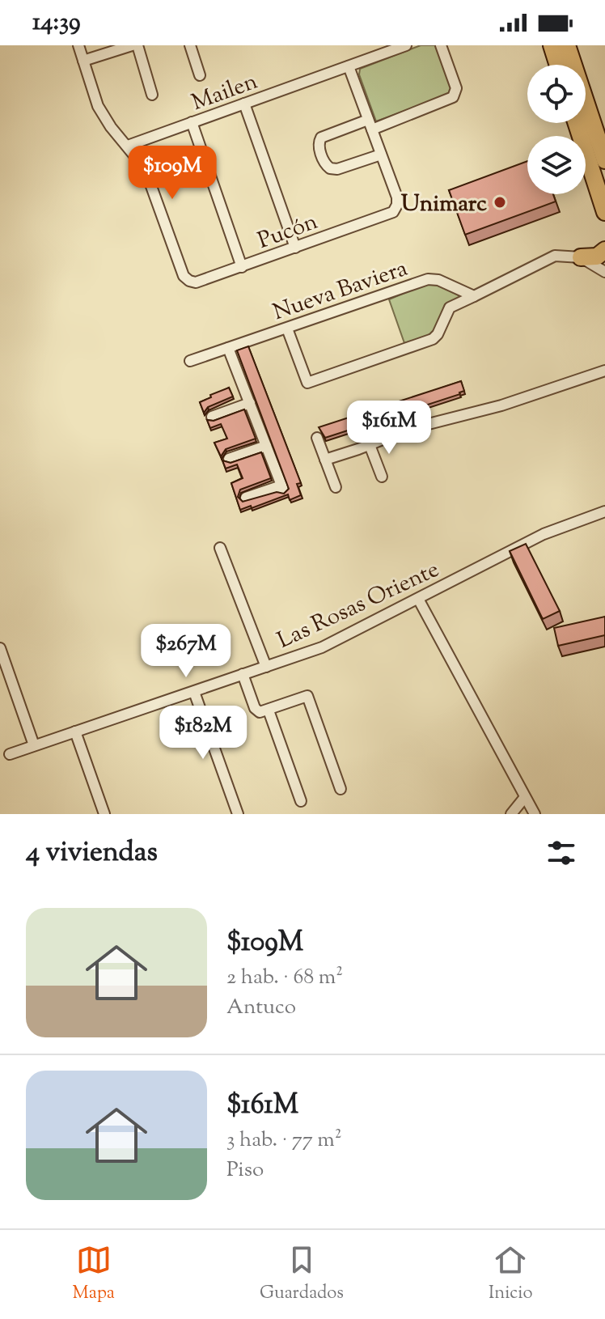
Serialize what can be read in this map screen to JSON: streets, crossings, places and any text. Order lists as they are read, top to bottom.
{
  "streets": {
    "street": [
      "Mailen",
      "Pucón",
      "Nueva Baviera",
      "Las Rosas Oriente"
    ]
  },
  "crossings": [
    ["Mailen", "Pucón"]
  ],
  "places": ["Unimarc"],
  "page": {
    "status": "14:39",
    "price": [
      "$109M",
      "$161M",
      "$267M",
      "$182M"
    ],
    "heading": "4 viviendas",
    "list": [
      {
        "name": "$109M",
        "note": "2 hab. · 68 m² · Antuco"
      },
      {
        "name": "$161M",
        "note": "3 hab. · 77 m² · Piso"
      }
    ],
    "tabs": ["Mapa", "Guardados", "Inicio"]
  }
}
